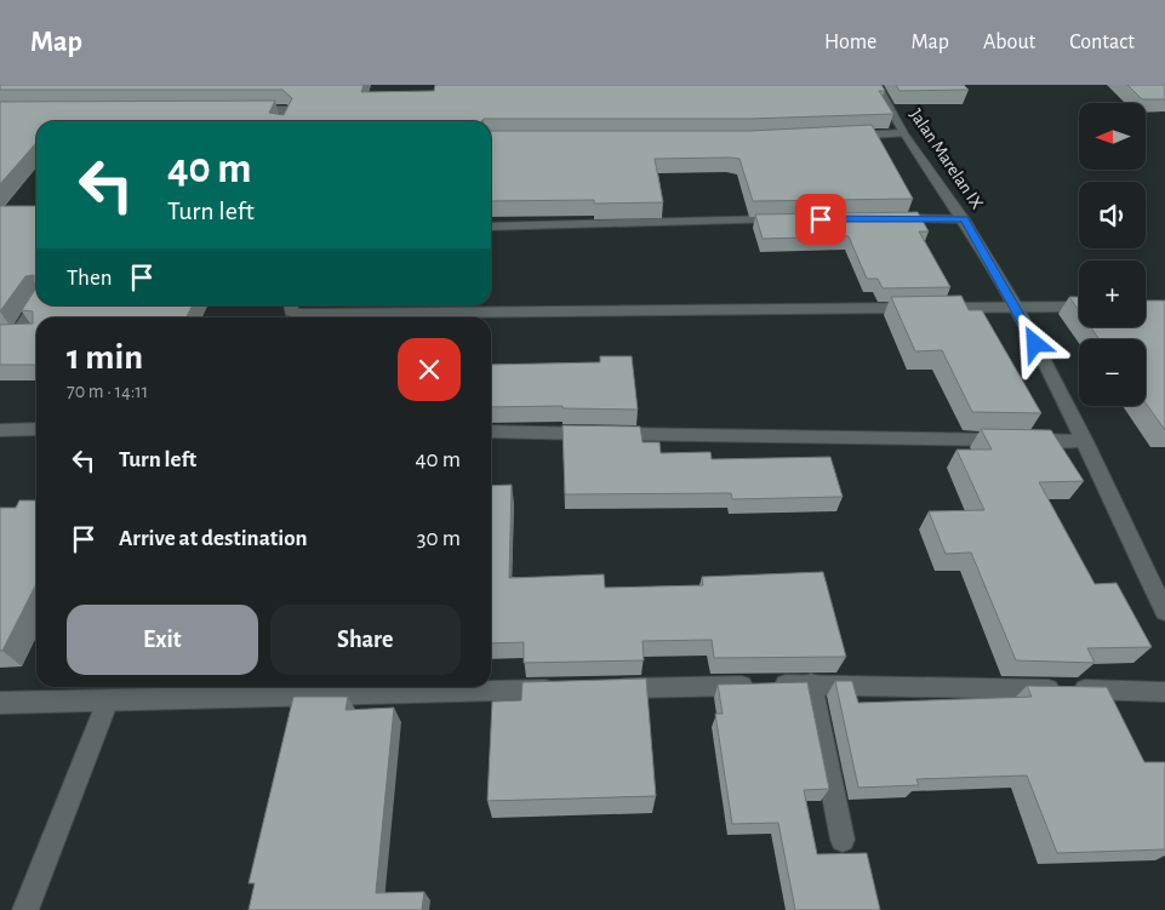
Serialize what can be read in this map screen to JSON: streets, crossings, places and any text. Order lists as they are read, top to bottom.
{
  "streets": {
    "street": ["Jalan Marelan IX"]
  },
  "north": "left",
  "page": {
    "header": "Map",
    "nav": [
      "Home",
      "Map",
      "About",
      "Contact"
    ],
    "map_buttons": ["+", "−"],
    "turn": ["40 m", "Turn left"],
    "then": "Then",
    "heading": ["1 min", "70 m · 14:11"],
    "list": [
      {
        "name": "Turn left",
        "value": "40 m"
      },
      {
        "name": "Arrive at destination",
        "value": "30 m"
      }
    ],
    "buttons": ["Exit", "Share"]
  }
}
